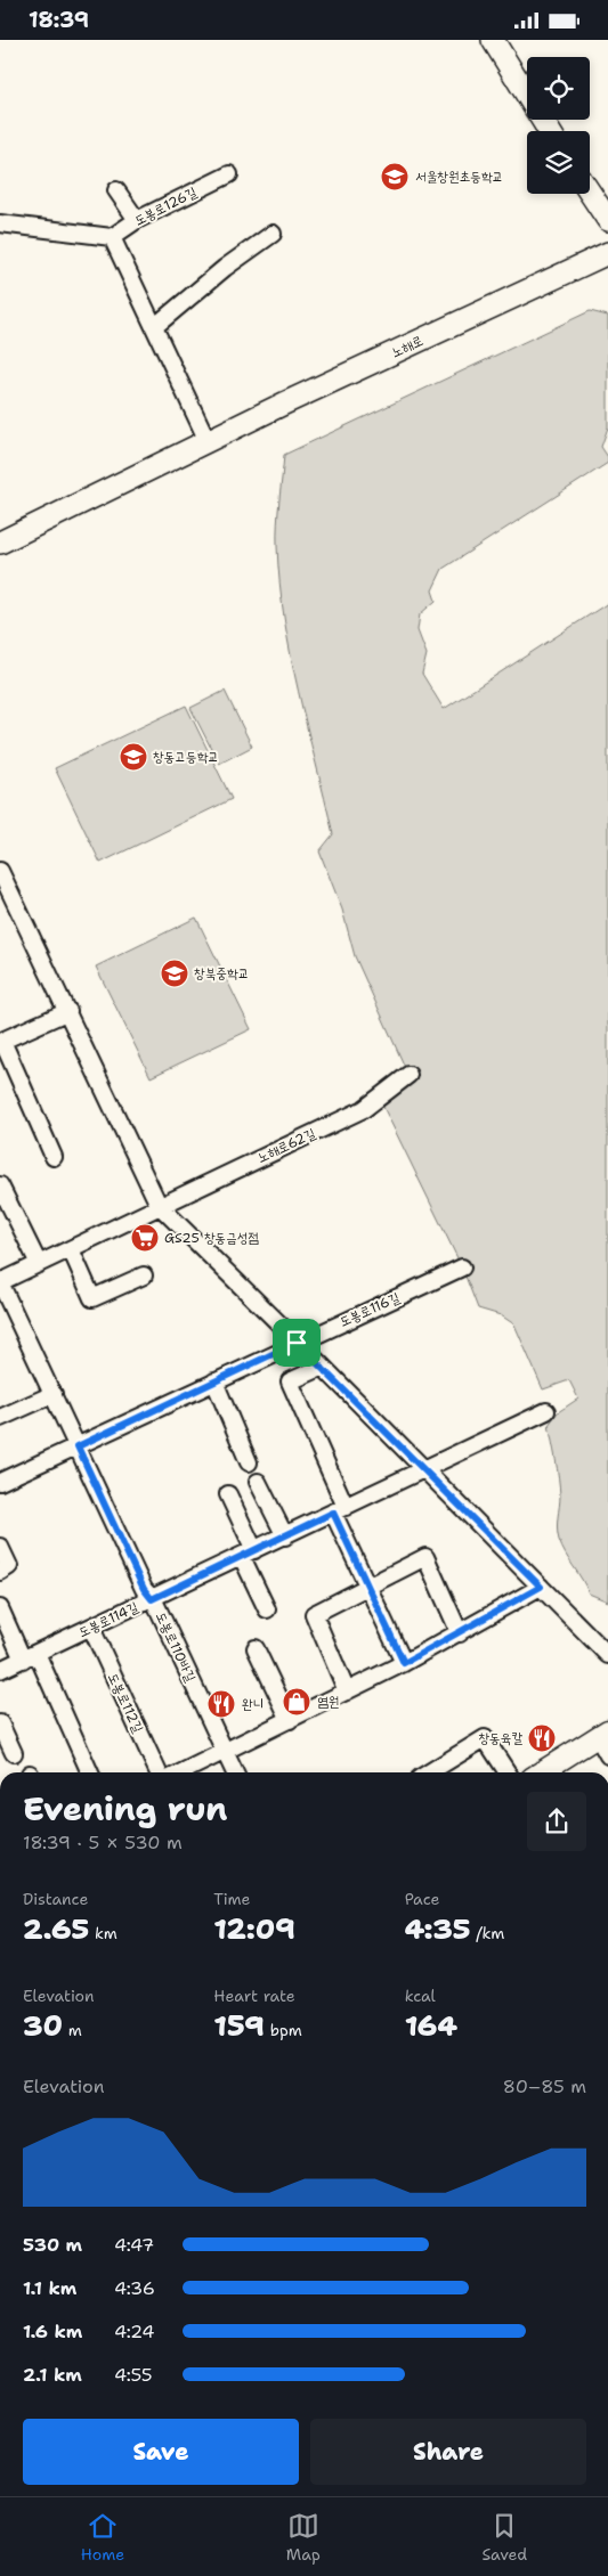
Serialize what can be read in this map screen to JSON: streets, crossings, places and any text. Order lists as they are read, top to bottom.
{
  "streets": {
    "main road": ["노해로"],
    "street": [
      "도봉로126길",
      "노해로62길",
      "도봉로116길",
      "도봉로114길",
      "도봉로110바길",
      "도봉로112길"
    ]
  },
  "crossings": [
    ["노해로62길", "도봉로110바길"],
    ["도봉로116길", "도봉로110바길"],
    ["도봉로114길", "도봉로110바길"],
    ["도봉로114길", "도봉로112길"]
  ],
  "places": {
    "school or university": ["서울창원초등학교", "창동고등학교", "창북중학교"],
    "supermarket": ["GS25 창동금성점"],
    "shop": ["염원"],
    "restaurant": ["완니", "창동육칼"]
  },
  "page": {
    "status": "18:39",
    "heading": ["Evening run", "18:39 · 5 × 530 m"],
    "stats": [
      ["Distance", "2.65 km"],
      ["Time", "12:09"],
      ["Pace", "4:35 /km"],
      ["Elevation", "30 m"],
      ["Heart rate", "159 bpm"],
      ["kcal", "164"]
    ],
    "chart": ["Elevation", "80–85 m"],
    "list": [
      {
        "name": "530 m",
        "note": "4:47"
      },
      {
        "name": "1.1 km",
        "note": "4:36"
      },
      {
        "name": "1.6 km",
        "note": "4:24"
      },
      {
        "name": "2.1 km",
        "note": "4:55"
      }
    ],
    "buttons": ["Save", "Share"],
    "tabs": ["Home", "Map", "Saved"]
  }
}
